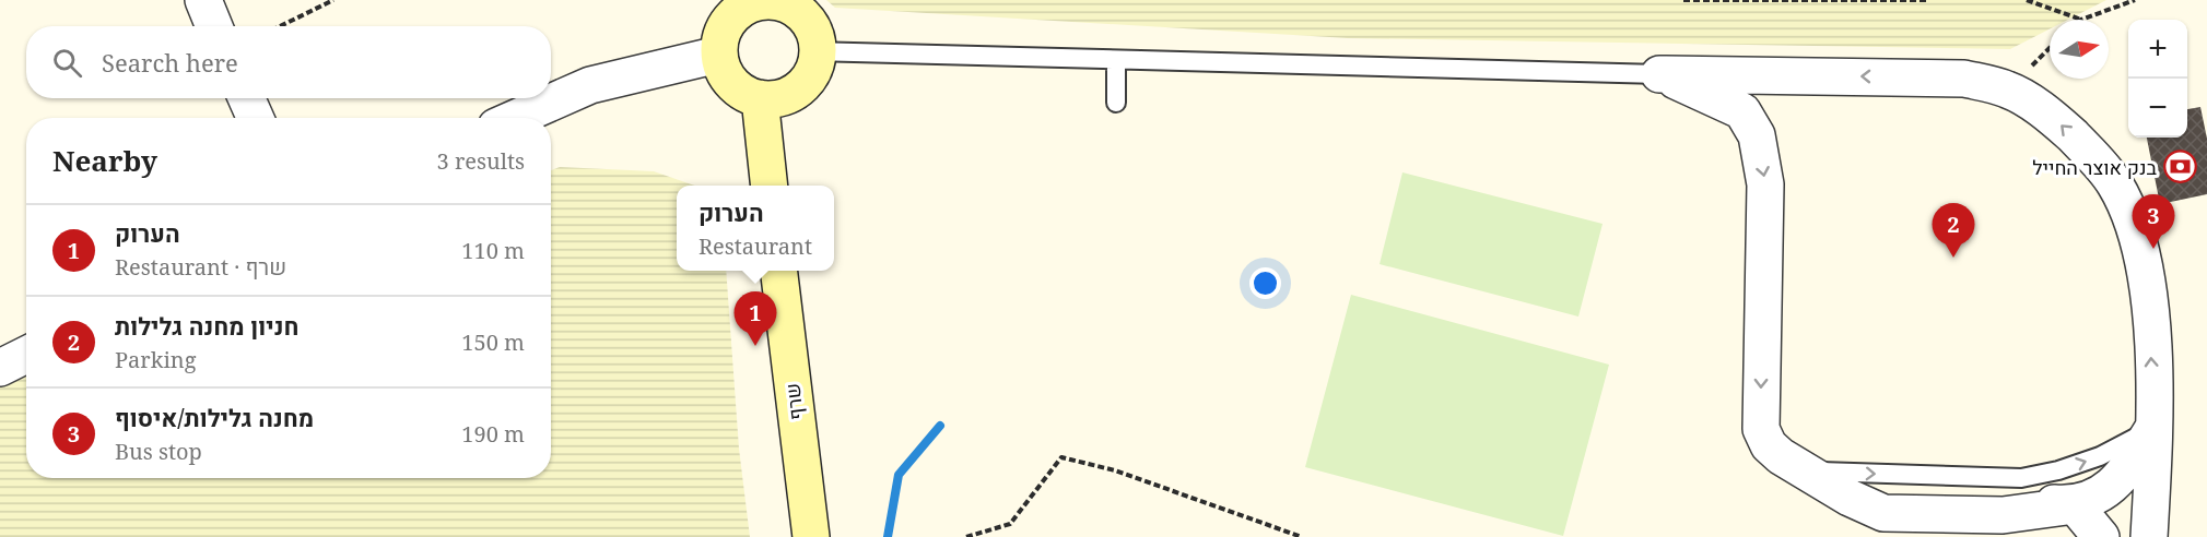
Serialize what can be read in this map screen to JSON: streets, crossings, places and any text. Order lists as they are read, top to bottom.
{
  "streets": {
    "street": ["שרף"]
  },
  "places": {
    "bank": ["בנק אוצר החייל"]
  },
  "north": "right",
  "page": {
    "map_buttons": ["+", "−"],
    "search": "Search here",
    "heading": ["Nearby", "3 results"],
    "popup": ["הערוק", "Restaurant"],
    "pins": ["3", "2", "1"],
    "list": [
      {
        "mark": "1",
        "name": "הערוק",
        "note": "Restaurant · שרף",
        "value": "110 m"
      },
      {
        "mark": "2",
        "name": "חניון מחנה גלילות",
        "note": "Parking",
        "value": "150 m"
      },
      {
        "mark": "3",
        "name": "מחנה גלילות/איסוף",
        "note": "Bus stop",
        "value": "190 m"
      }
    ]
  }
}
